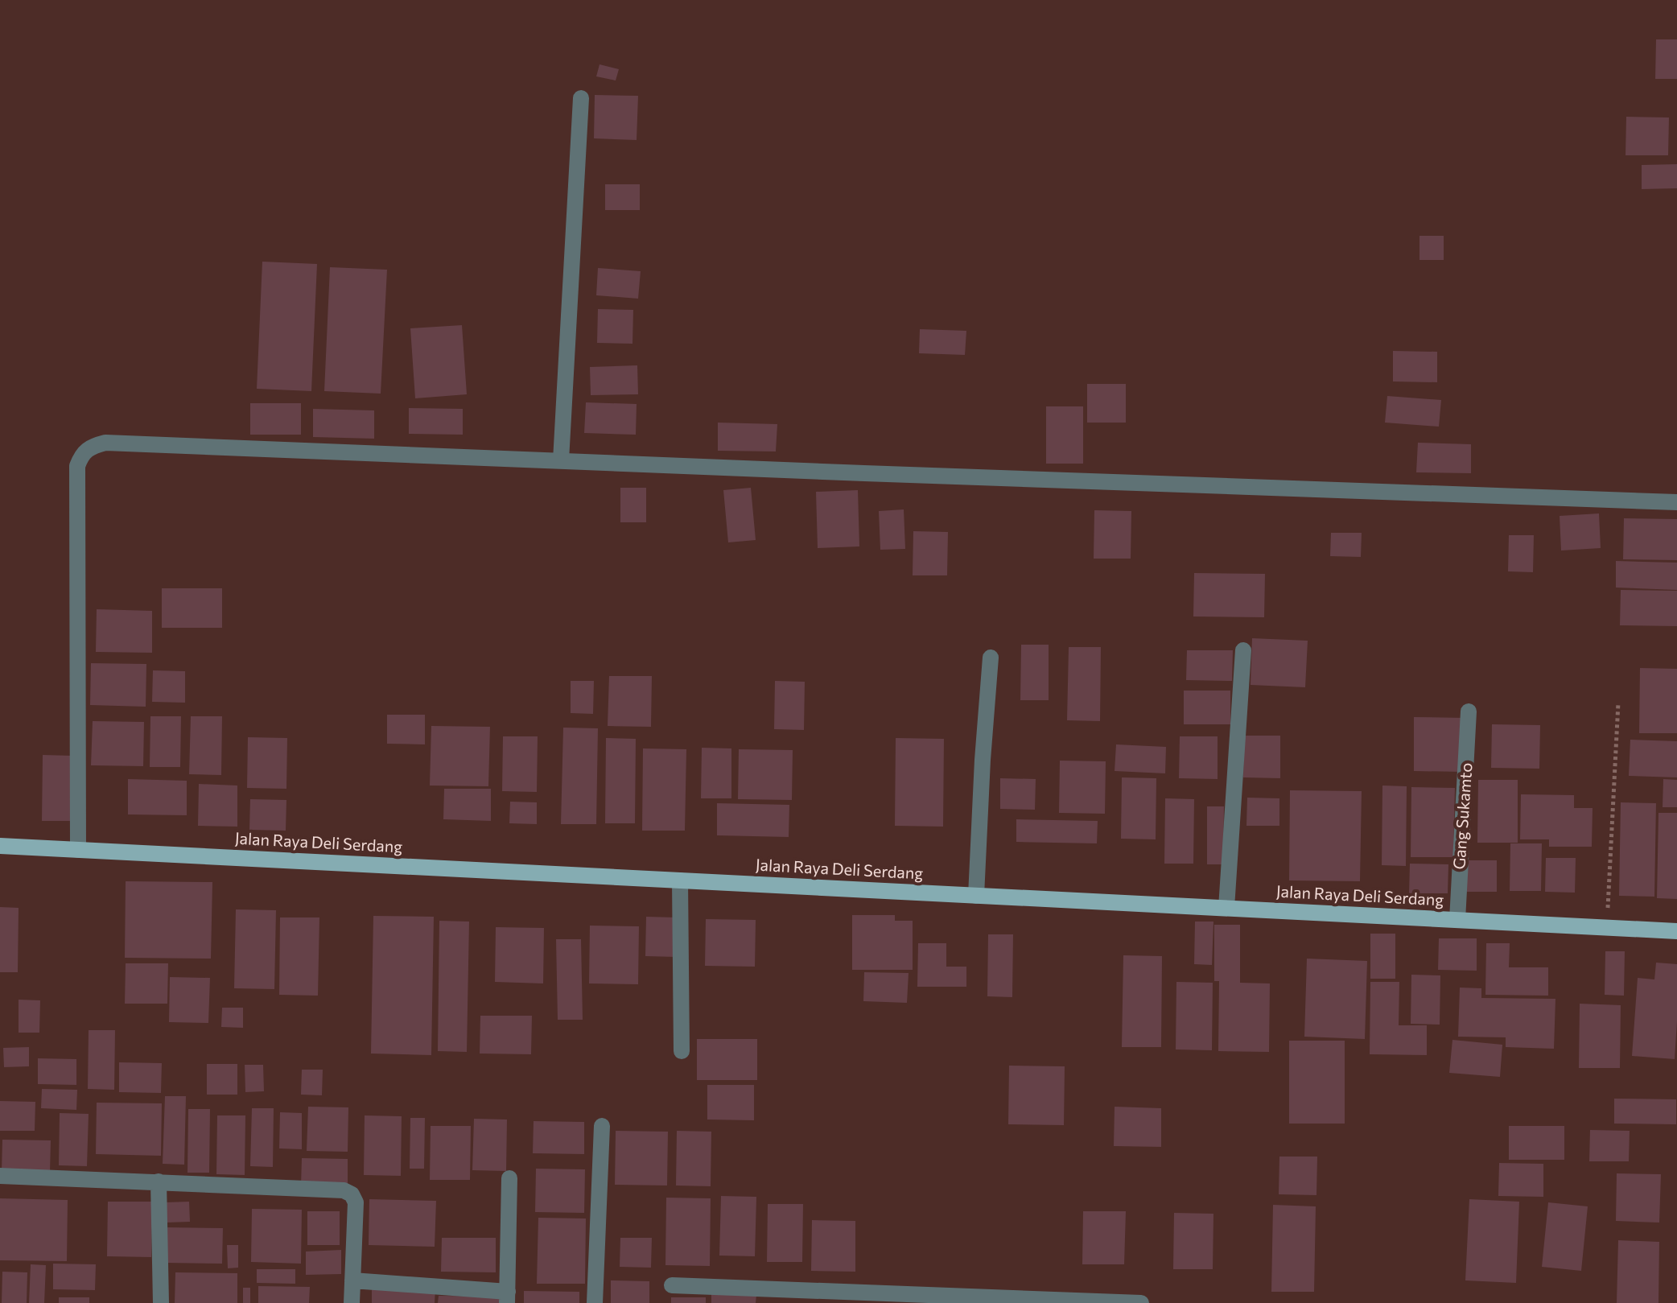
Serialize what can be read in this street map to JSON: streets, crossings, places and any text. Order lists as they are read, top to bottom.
{
  "streets": {
    "main road": ["Jalan Raya Deli Serdang"],
    "street": ["Gang Sukamto"]
  },
  "crossings": [
    ["Gang Sukamto", "Jalan Raya Deli Serdang"]
  ]
}
